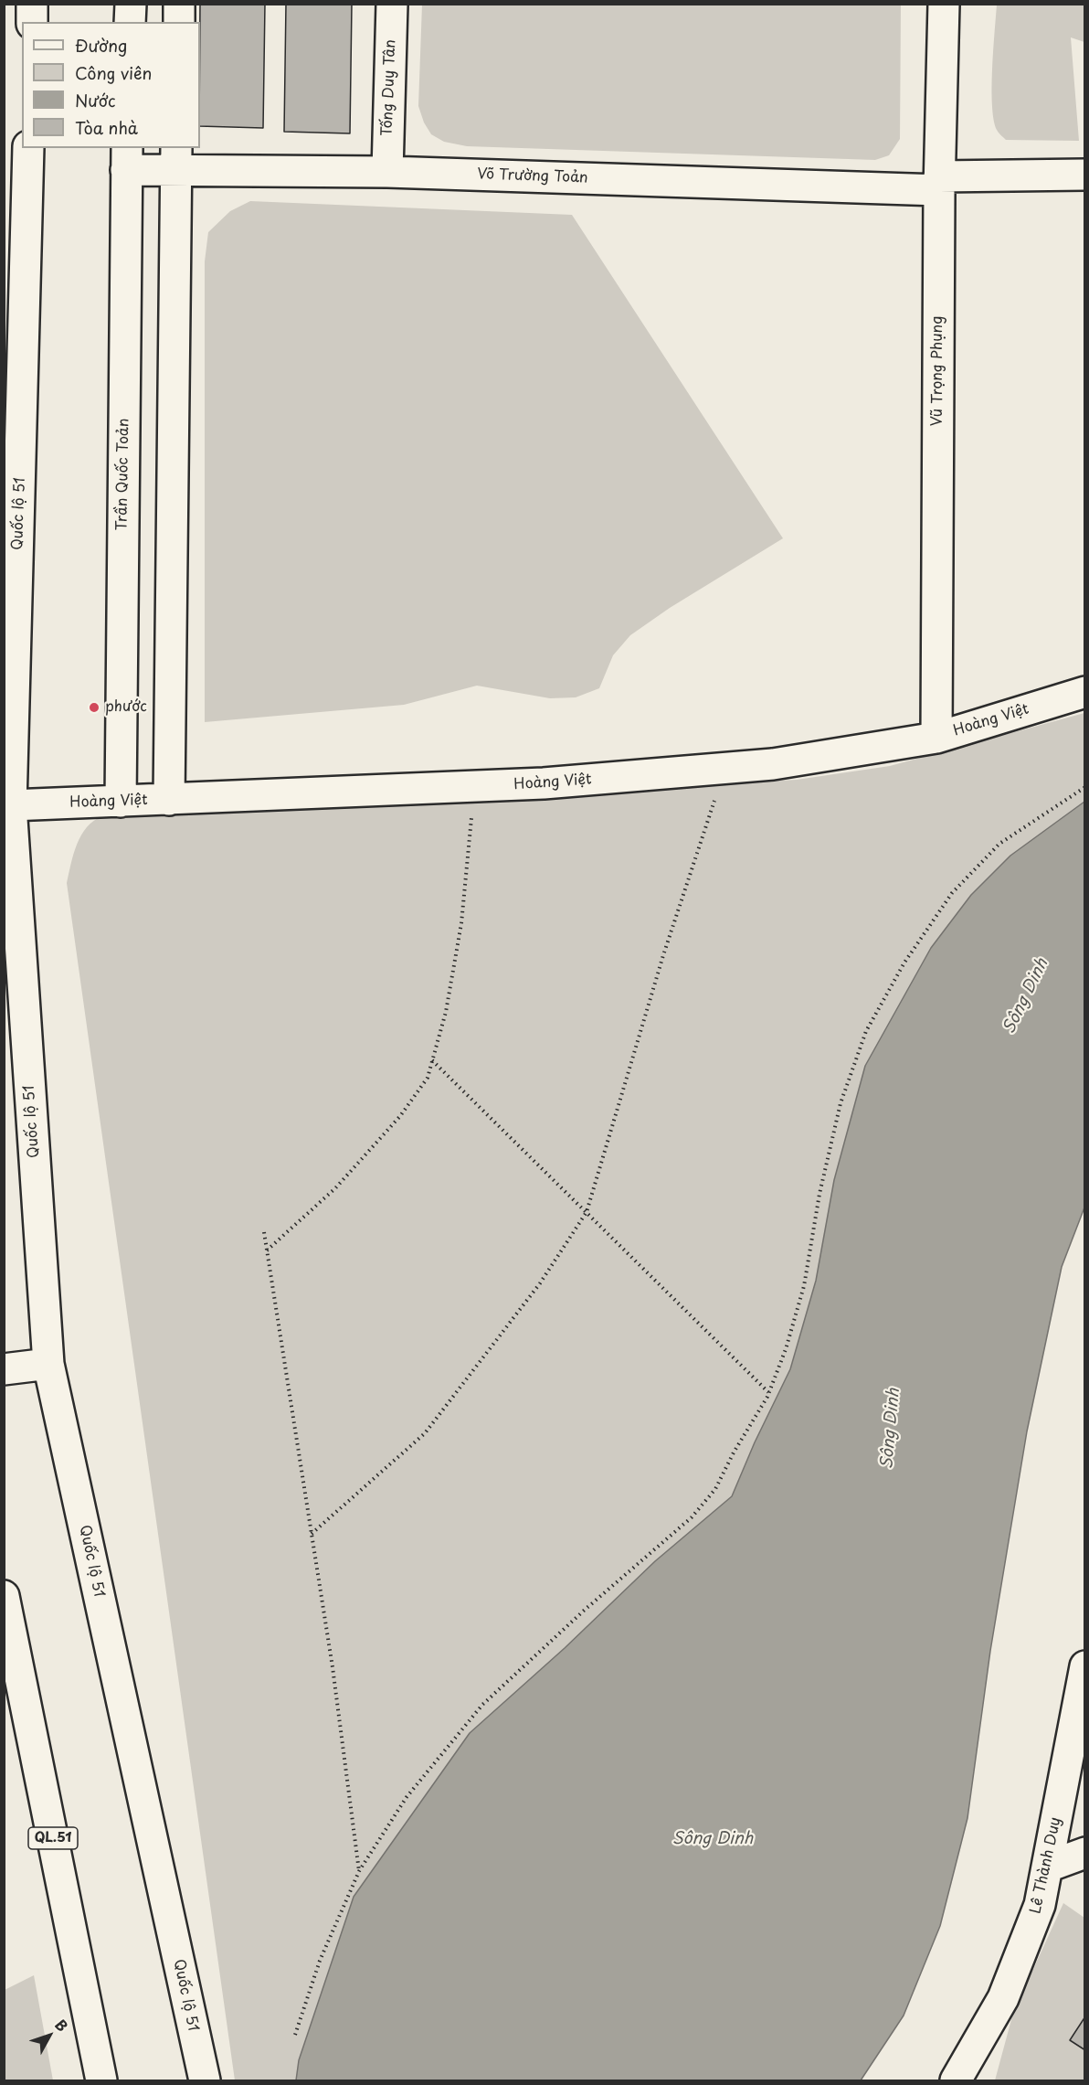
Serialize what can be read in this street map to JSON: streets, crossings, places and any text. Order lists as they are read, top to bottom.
{
  "streets": {
    "main road": [
      "Tống Duy Tân",
      "Võ Trường Toản",
      "Vũ Trọng Phụng",
      "Trần Quốc Toản",
      "Quốc lộ 51",
      "Hoàng Việt",
      "QL.51",
      "Lê Thành Duy"
    ]
  },
  "crossings": [
    ["Tống Duy Tân", "Võ Trường Toản"],
    ["Võ Trường Toản", "Vũ Trọng Phụng"],
    ["Võ Trường Toản", "Trần Quốc Toản"],
    ["Vũ Trọng Phụng", "Hoàng Việt"],
    ["Trần Quốc Toản", "Hoàng Việt"],
    ["Quốc lộ 51", "Hoàng Việt"]
  ],
  "water": ["Sông Dinh"],
  "places": ["phước"],
  "legend": [
    "Đường",
    "Công viên",
    "Nước",
    "Tòa nhà"
  ],
  "north": "top right"
}
